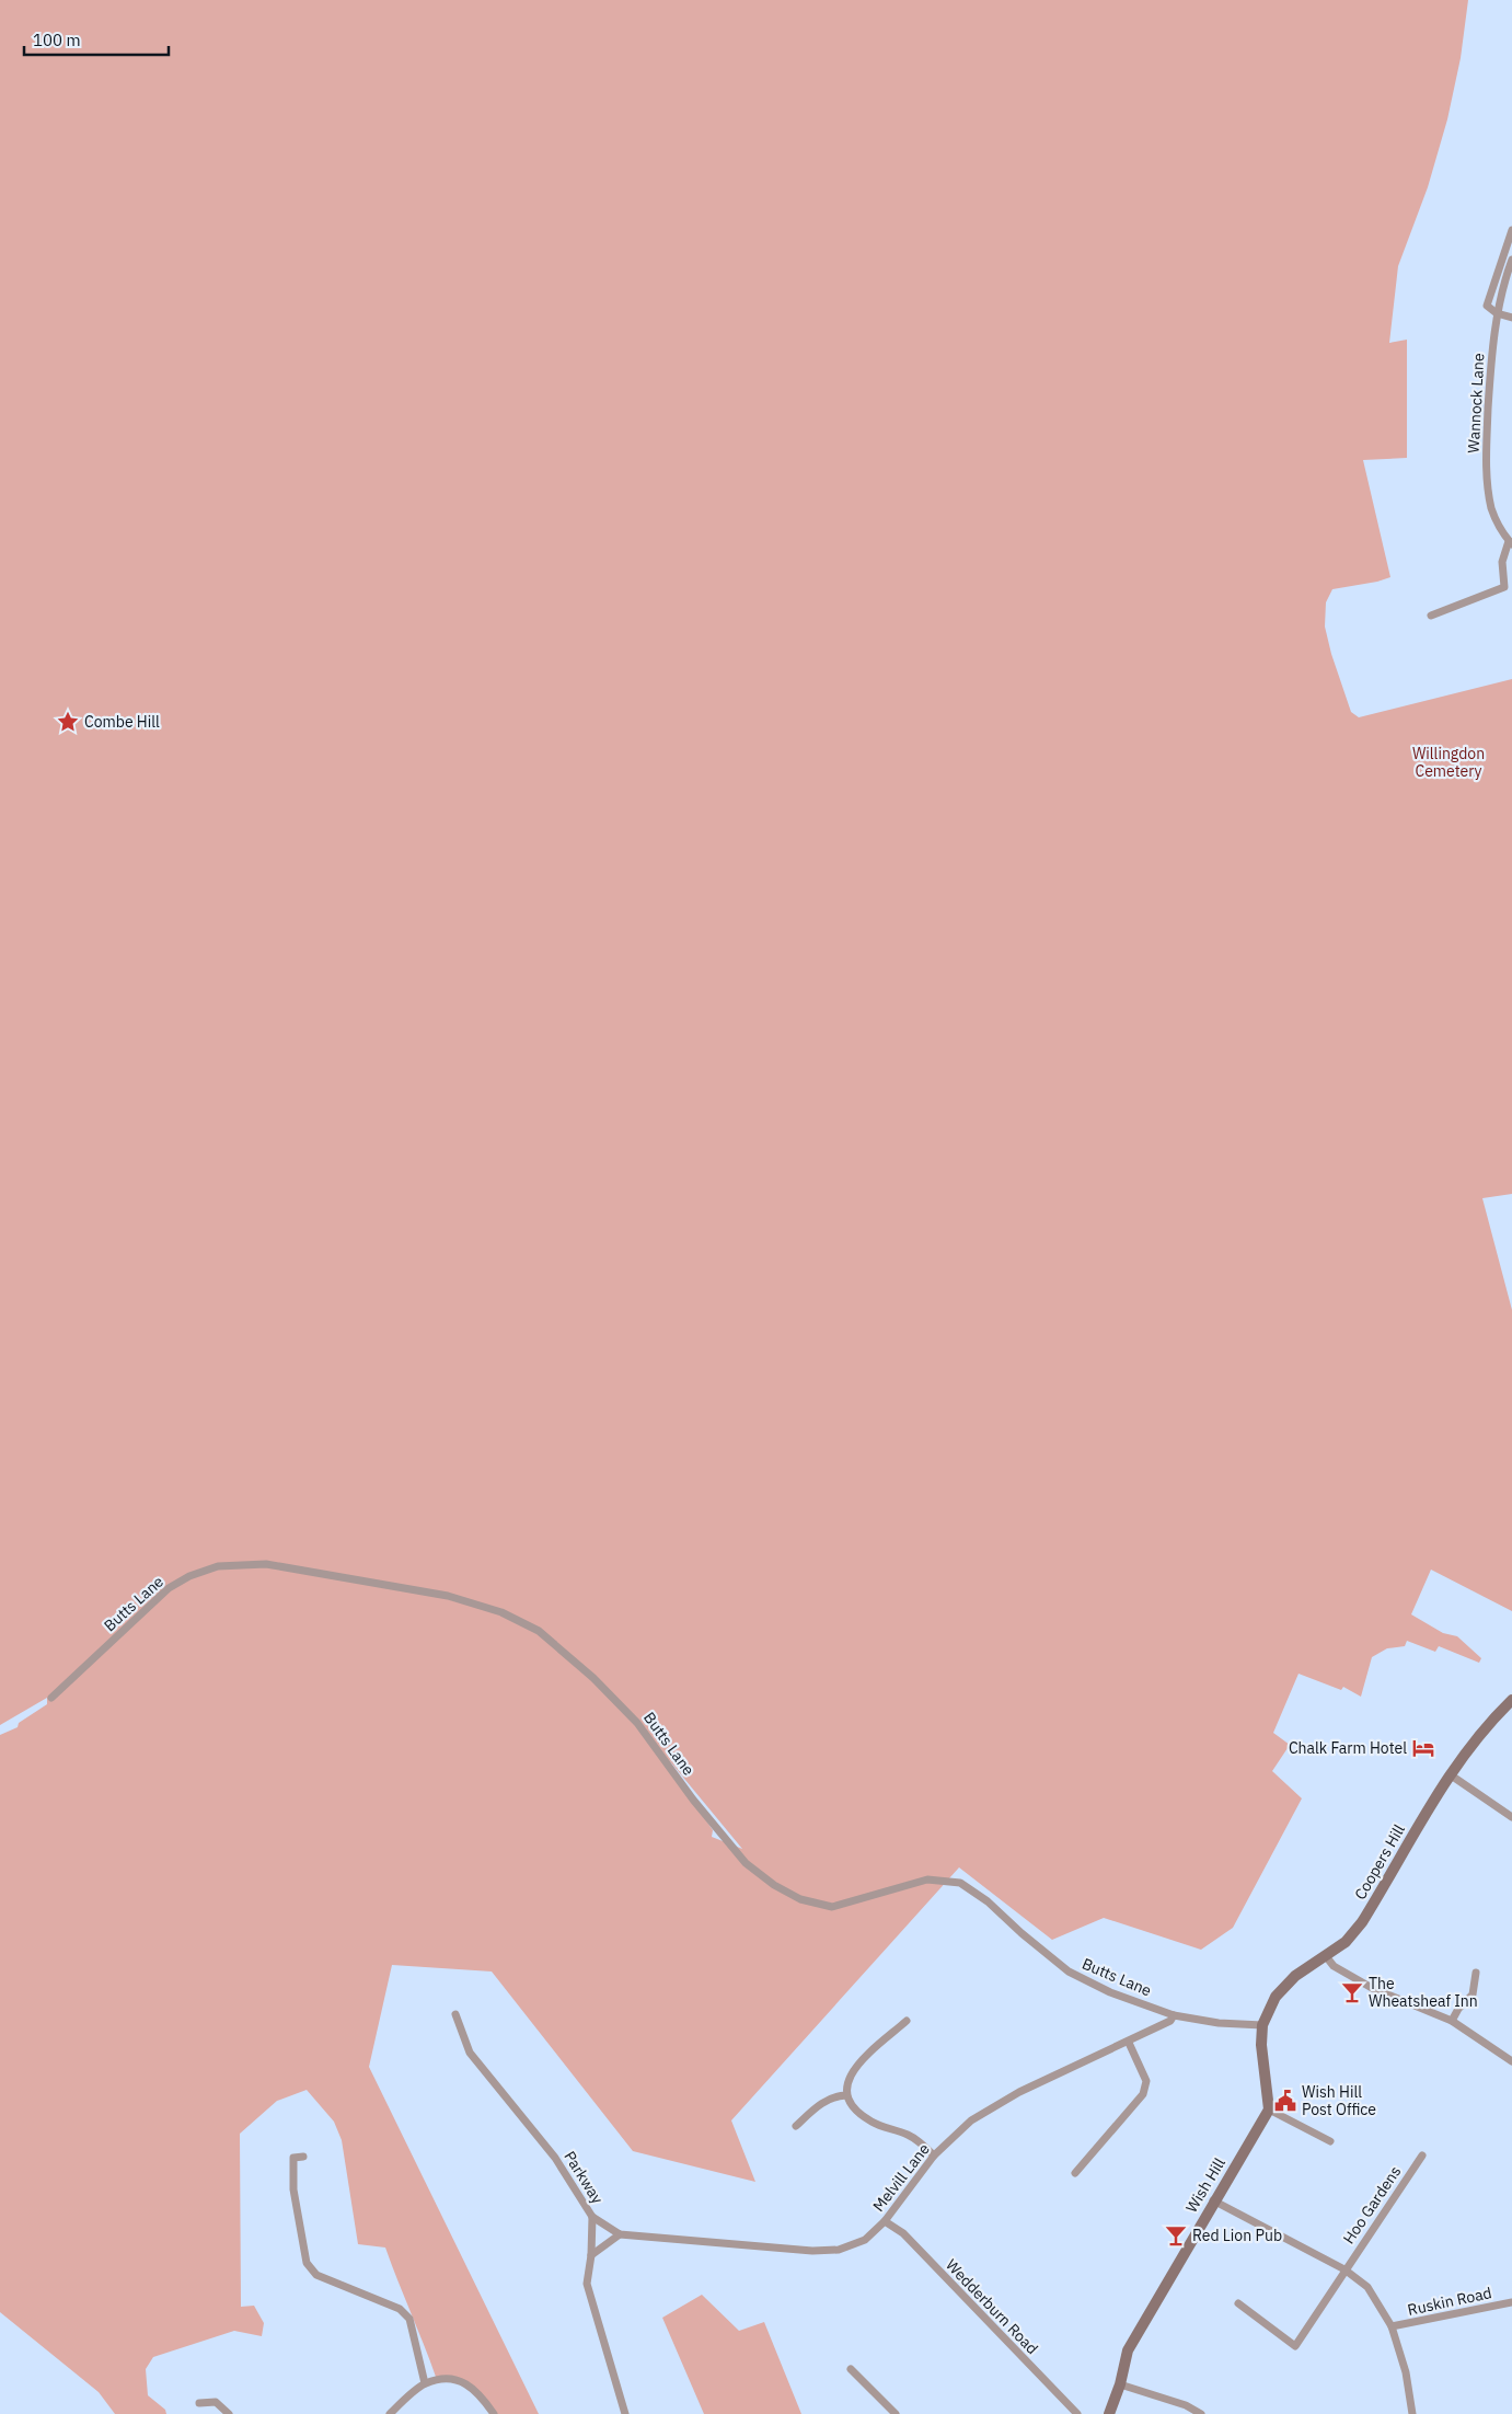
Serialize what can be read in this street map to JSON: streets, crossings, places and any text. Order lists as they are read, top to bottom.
{
  "streets": {
    "street": [
      "Wannock Lane",
      "Butts Lane",
      "Coopers Hill",
      "Parkway",
      "Melvill Lane",
      "Wish Hill",
      "Hoo Gardens",
      "Ruskin Road",
      "Wedderburn Road"
    ]
  },
  "crossings": [
    ["Butts Lane", "Coopers Hill"],
    ["Butts Lane", "Melvill Lane"],
    ["Melvill Lane", "Wedderburn Road"]
  ],
  "parks": ["Willingdon Cemetery"],
  "places": {
    "place": ["Combe Hill"],
    "hotel": ["Chalk Farm Hotel"],
    "bar": ["The Wheatsheaf Inn", "Red Lion Pub"],
    "public building": ["Wish Hill Post Office"]
  },
  "scale_bar": "100 m"
}
